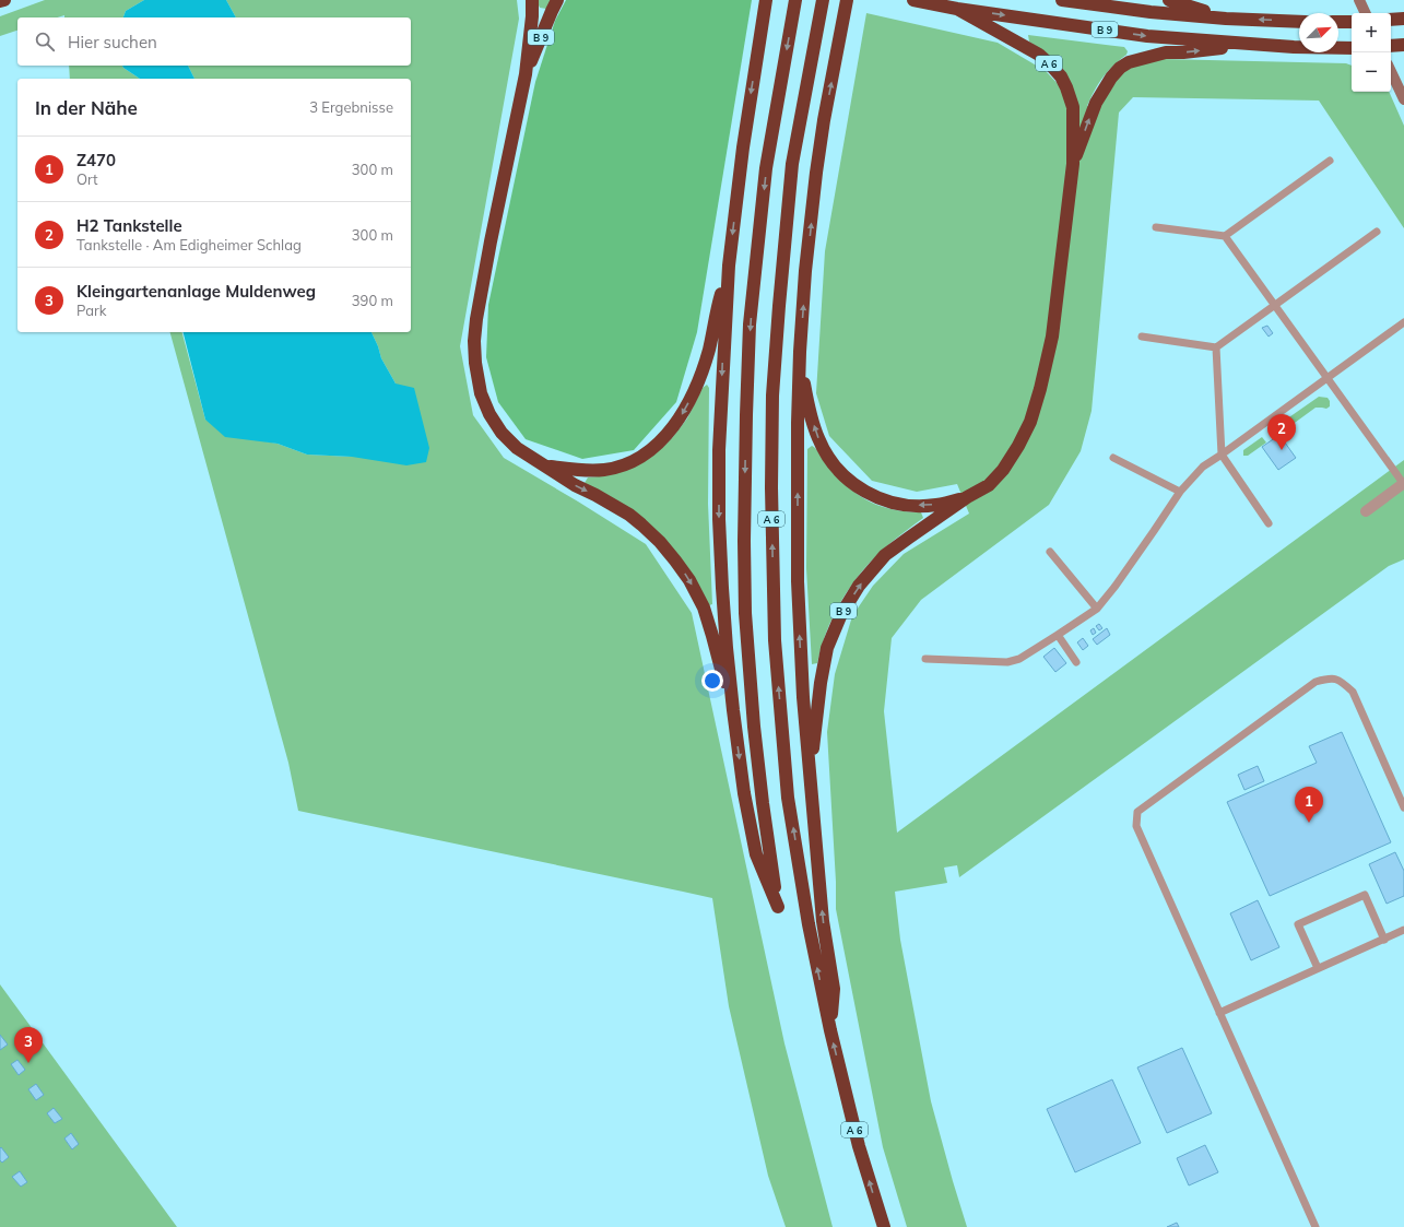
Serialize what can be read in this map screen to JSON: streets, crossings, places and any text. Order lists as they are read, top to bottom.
{
  "streets": {
    "highway": ["B 9", "A 6"]
  },
  "crossings": [
    ["B 9", "A 6"]
  ],
  "north": "top right",
  "page": {
    "map_buttons": ["+", "−"],
    "search": "Hier suchen",
    "heading": ["In der Nähe", "3 Ergebnisse"],
    "list": [
      {
        "mark": "1",
        "name": "Z470",
        "note": "Ort",
        "value": "300 m"
      },
      {
        "mark": "2",
        "name": "H2 Tankstelle",
        "note": "Tankstelle · Am Edigheimer Schlag",
        "value": "300 m"
      },
      {
        "mark": "3",
        "name": "Kleingartenanlage Muldenweg",
        "note": "Park",
        "value": "390 m"
      }
    ],
    "pins": ["2", "1", "3"]
  }
}
